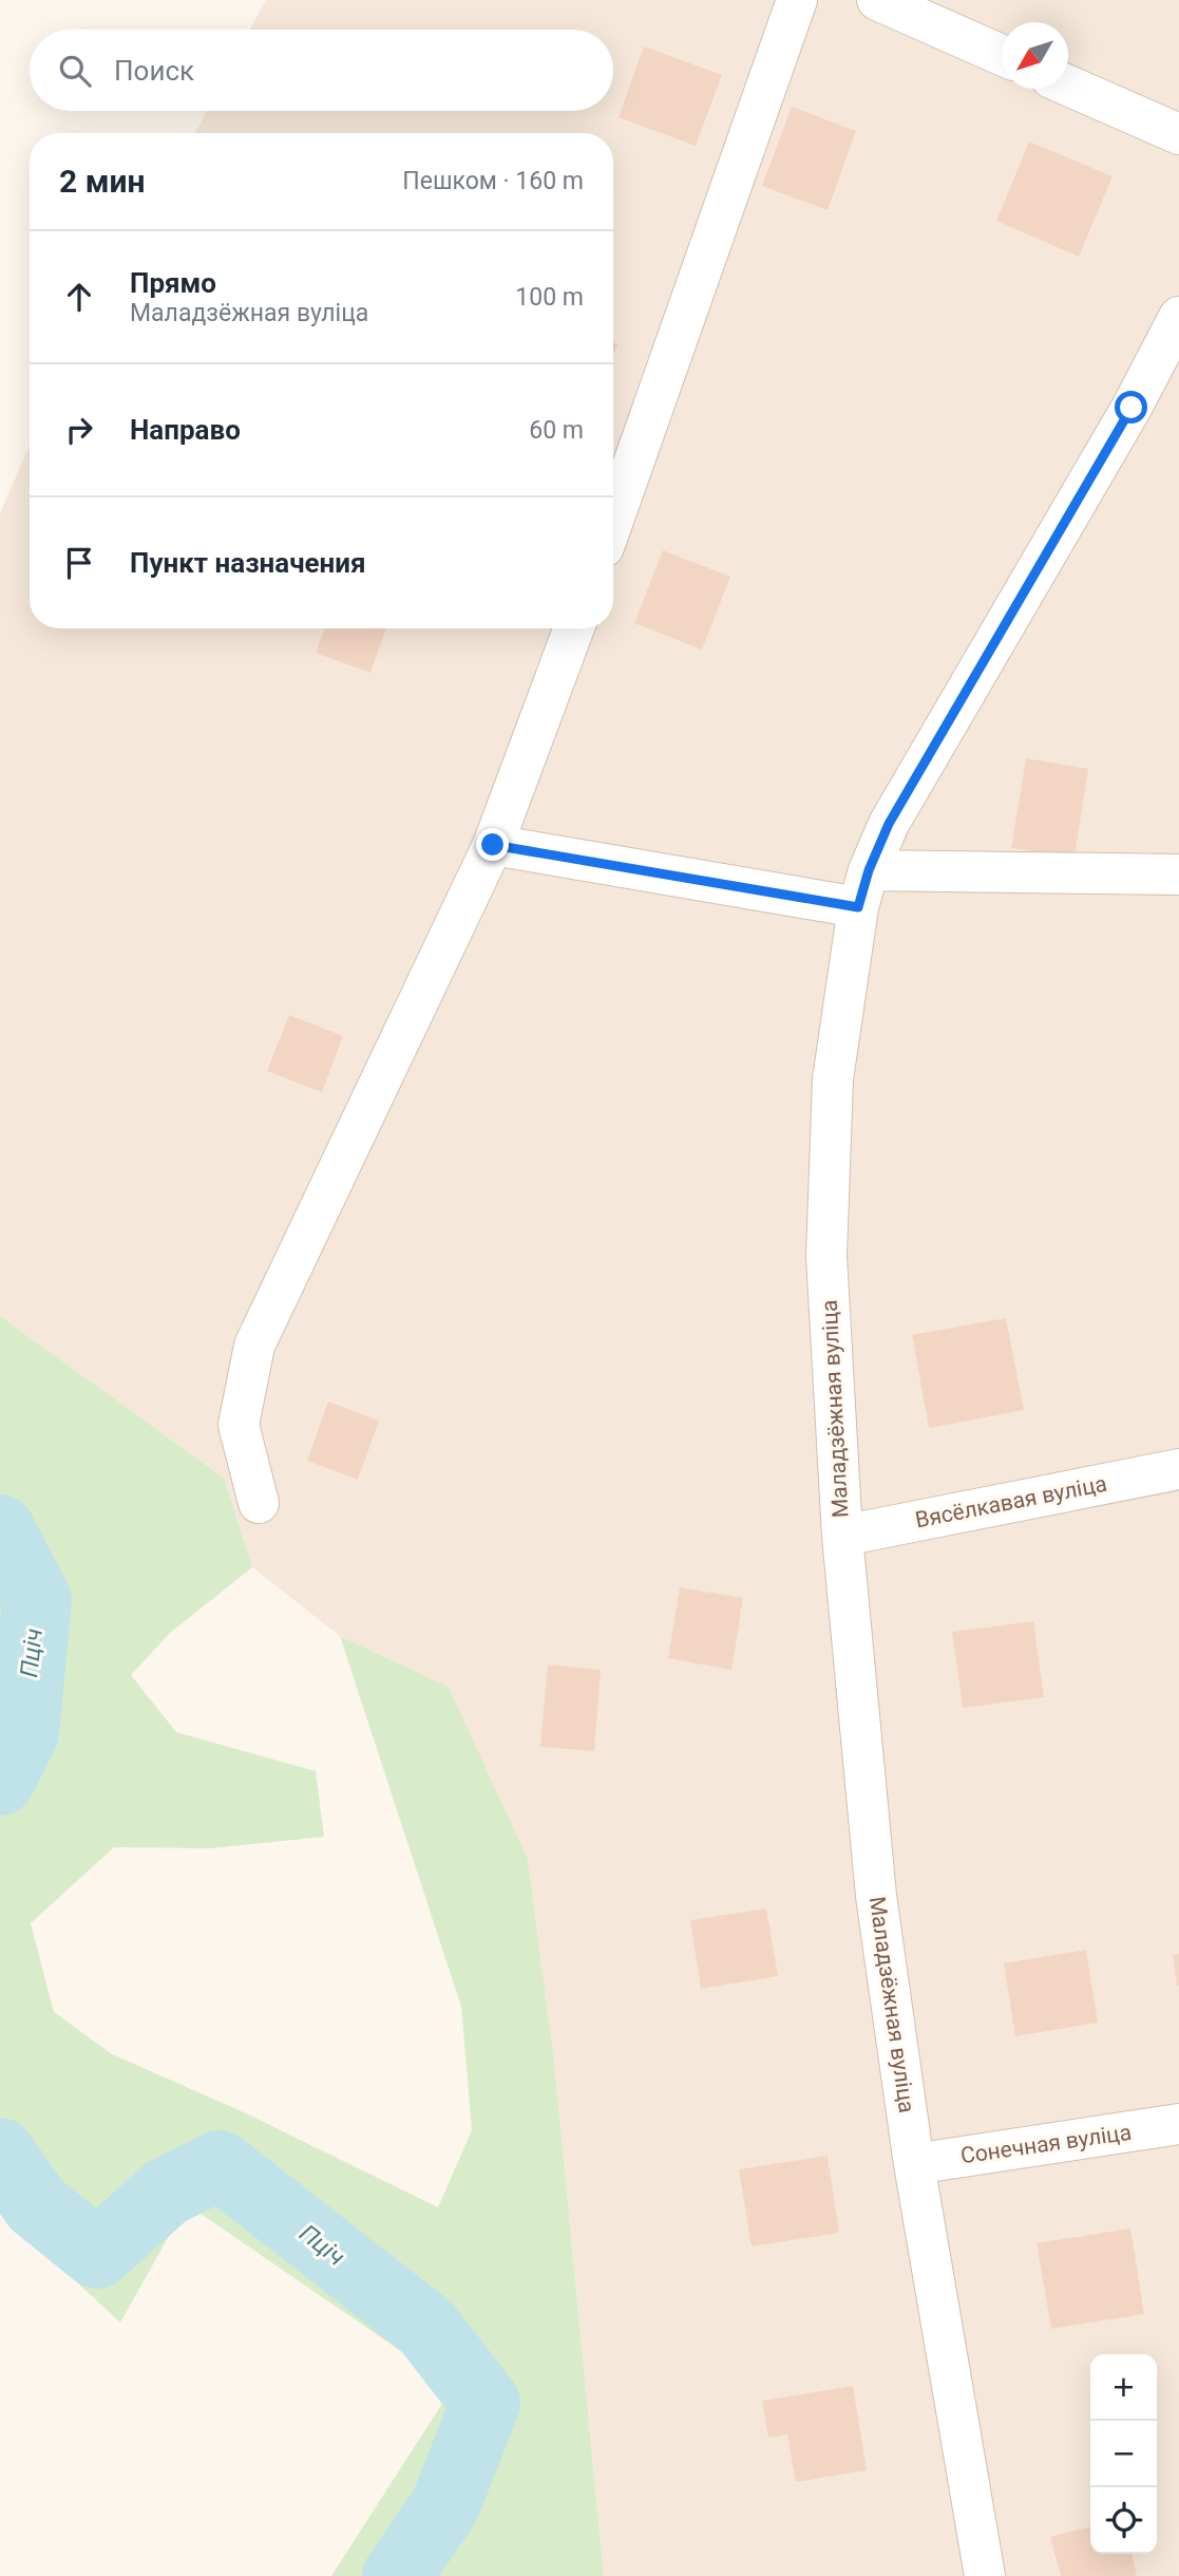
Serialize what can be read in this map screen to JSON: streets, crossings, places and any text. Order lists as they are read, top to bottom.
{
  "streets": {
    "street": ["Маладзёжная вуліца", "Вясёлкавая вуліца", "Сонечная вуліца"]
  },
  "crossings": [
    ["Маладзёжная вуліца", "Вясёлкавая вуліца"],
    ["Маладзёжная вуліца", "Сонечная вуліца"]
  ],
  "water": ["Пціч"],
  "north": "bottom left",
  "page": {
    "search": "Поиск",
    "heading": ["2 мин", "Пешком · 160 m"],
    "list": [
      ["Прямо", "Маладзёжная вуліца", "100 m"],
      ["Направо", "60 m"],
      "Пункт назначения"
    ],
    "map_buttons": ["+", "−"]
  }
}
